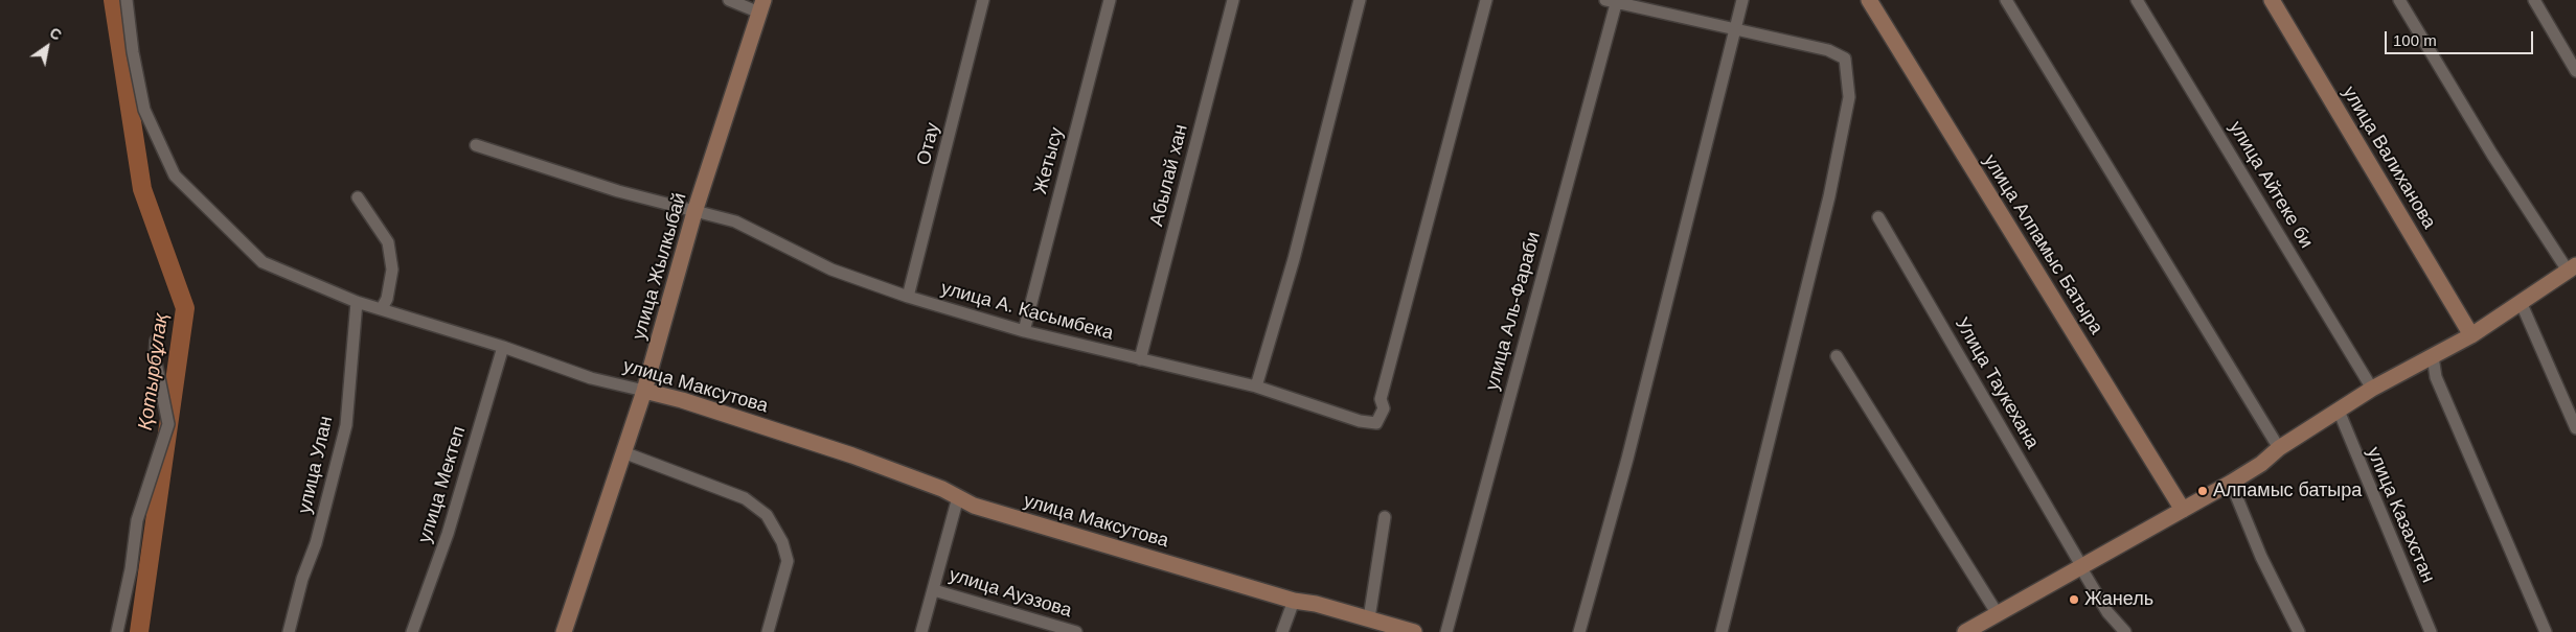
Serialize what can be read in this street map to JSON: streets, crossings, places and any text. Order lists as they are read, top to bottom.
{
  "streets": {
    "street": [
      "Отау",
      "улица Валиханова",
      "Жетысу",
      "Абылай хан",
      "улица Айтеке би",
      "улица Алпамыс Батыра",
      "улица Жылкыбай",
      "улица А. Касымбека",
      "улица Аль-Фараби",
      "Улица Таукехана",
      "улица Максутова",
      "улица Улан",
      "улица Мектеп",
      "улица Казахстан",
      "улица Ауэзова"
    ]
  },
  "crossings": [
    ["Отау", "улица А. Касымбека"],
    ["Жетысу", "улица А. Касымбека"],
    ["Абылай хан", "улица А. Касымбека"],
    ["улица Жылкыбай", "улица А. Касымбека"],
    ["улица Жылкыбай", "улица Максутова"],
    ["улица Максутова", "улица Улан"],
    ["улица Максутова", "улица Мектеп"]
  ],
  "water": ["Қотырбұлақ"],
  "places": ["Алпамыс батыра", "Жанель"],
  "scale_bar": "100 m",
  "north": "top right"
}
